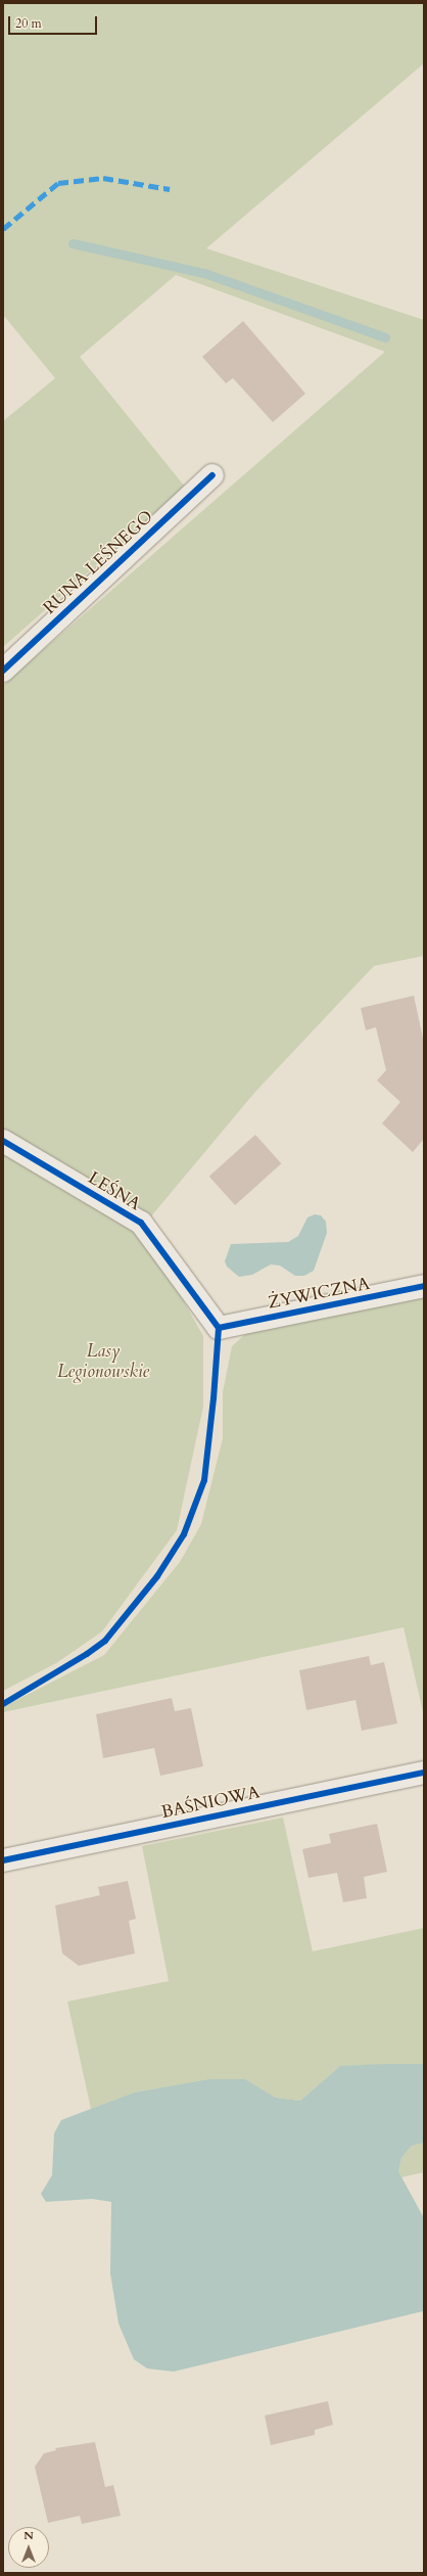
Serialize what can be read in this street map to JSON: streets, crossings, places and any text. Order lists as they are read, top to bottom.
{
  "streets": {
    "street": [
      "RUNA LEŚNEGO",
      "LEŚNA",
      "ŻYWICZNA",
      "BAŚNIOWA"
    ]
  },
  "crossings": [
    ["LEŚNA", "ŻYWICZNA"]
  ],
  "parks": ["Lasy Legionowskie"],
  "scale_bar": "20 m",
  "north": "top"
}
